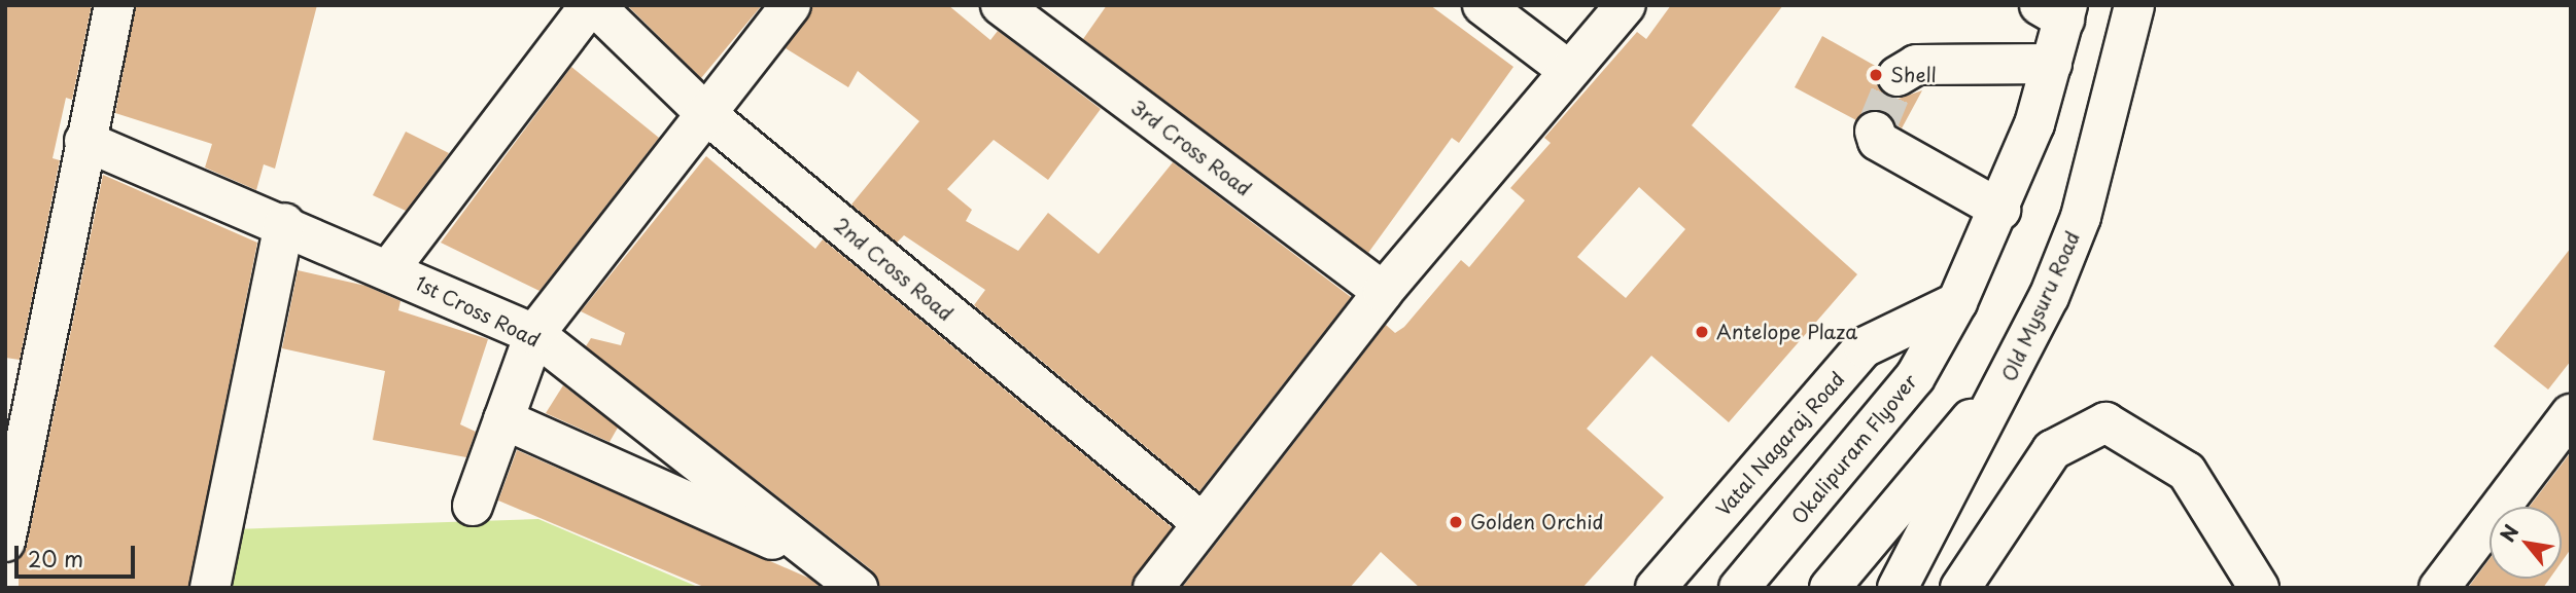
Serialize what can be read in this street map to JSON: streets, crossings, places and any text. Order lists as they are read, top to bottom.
{
  "streets": {
    "street": [
      "3rd Cross Road",
      "2nd Cross Road",
      "Old Mysuru Road",
      "1st Cross Road",
      "Vatal Nagaraj Road",
      "Okalipuram Flyover"
    ]
  },
  "crossings": [
    ["Vatal Nagaraj Road", "Okalipuram Flyover"]
  ],
  "places": ["Shell", "Antelope Plaza", "Golden Orchid"],
  "scale_bar": "20 m",
  "north": "top left"
}
